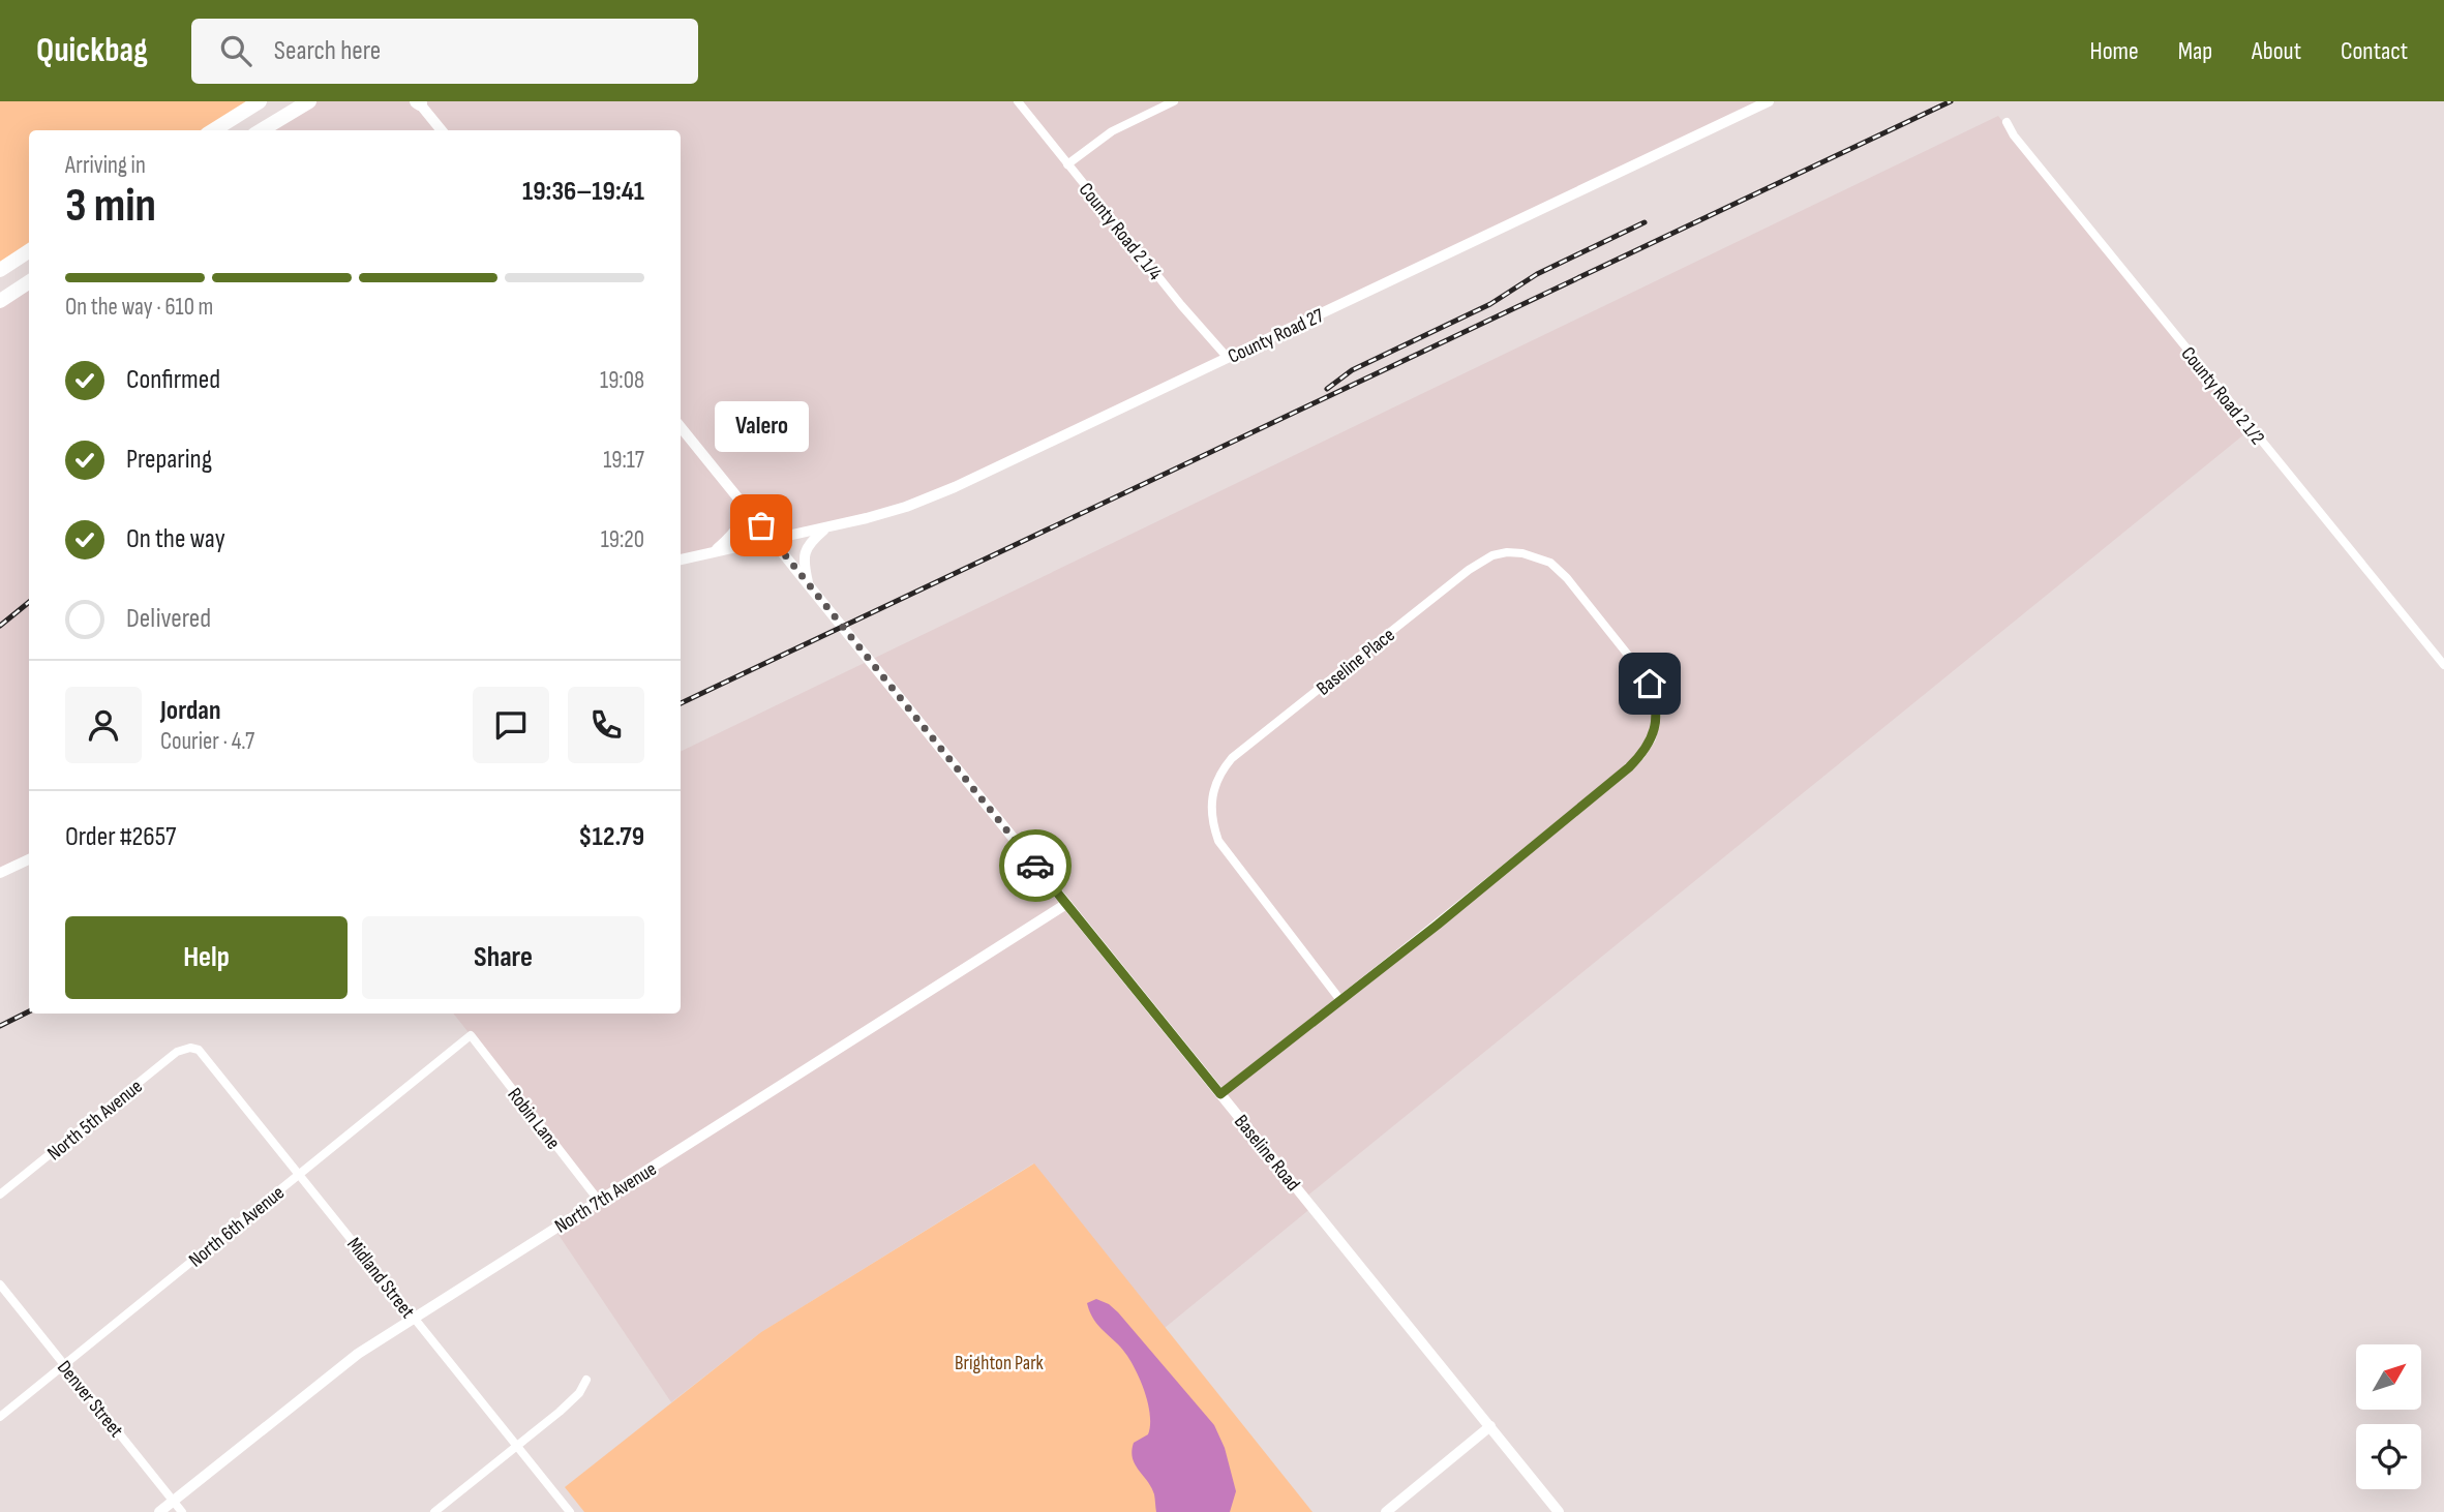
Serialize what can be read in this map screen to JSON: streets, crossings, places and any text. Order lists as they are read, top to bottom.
{
  "streets": {
    "street": [
      "County Road 2 1/4",
      "County Road 27",
      "County Road 2 1/2",
      "Baseline Place",
      "Robin Lane",
      "North 5th Avenue",
      "Baseline Road",
      "North 7th Avenue",
      "North 6th Avenue",
      "Midland Street",
      "Denver Street"
    ]
  },
  "crossings": [
    ["County Road 2 1/4", "County Road 27"],
    ["County Road 27", "Baseline Road"],
    ["Robin Lane", "North 7th Avenue"],
    ["Robin Lane", "North 6th Avenue"],
    ["North 5th Avenue", "Midland Street"],
    ["Baseline Road", "North 7th Avenue"],
    ["North 7th Avenue", "Midland Street"],
    ["North 7th Avenue", "Denver Street"],
    ["North 6th Avenue", "Midland Street"],
    ["North 6th Avenue", "Denver Street"]
  ],
  "parks": ["Brighton Park"],
  "places": ["Valero"],
  "north": "top right",
  "page": {
    "header": "Quickbag",
    "search": "Search here",
    "nav": [
      "Home",
      "Map",
      "About",
      "Contact"
    ],
    "heading": ["3 min", "Arriving in", "19:36–19:41"],
    "panel": [
      "Jordan",
      "Courier · 4.7",
      "Order #2657",
      "$12.79"
    ],
    "bar": "On the way · 610 m",
    "list": [
      ["Confirmed", "19:08"],
      ["Preparing", "19:17"],
      ["On the way", "19:20"],
      "Delivered"
    ],
    "bubble": "Valero",
    "buttons": ["Help", "Share"]
  }
}
